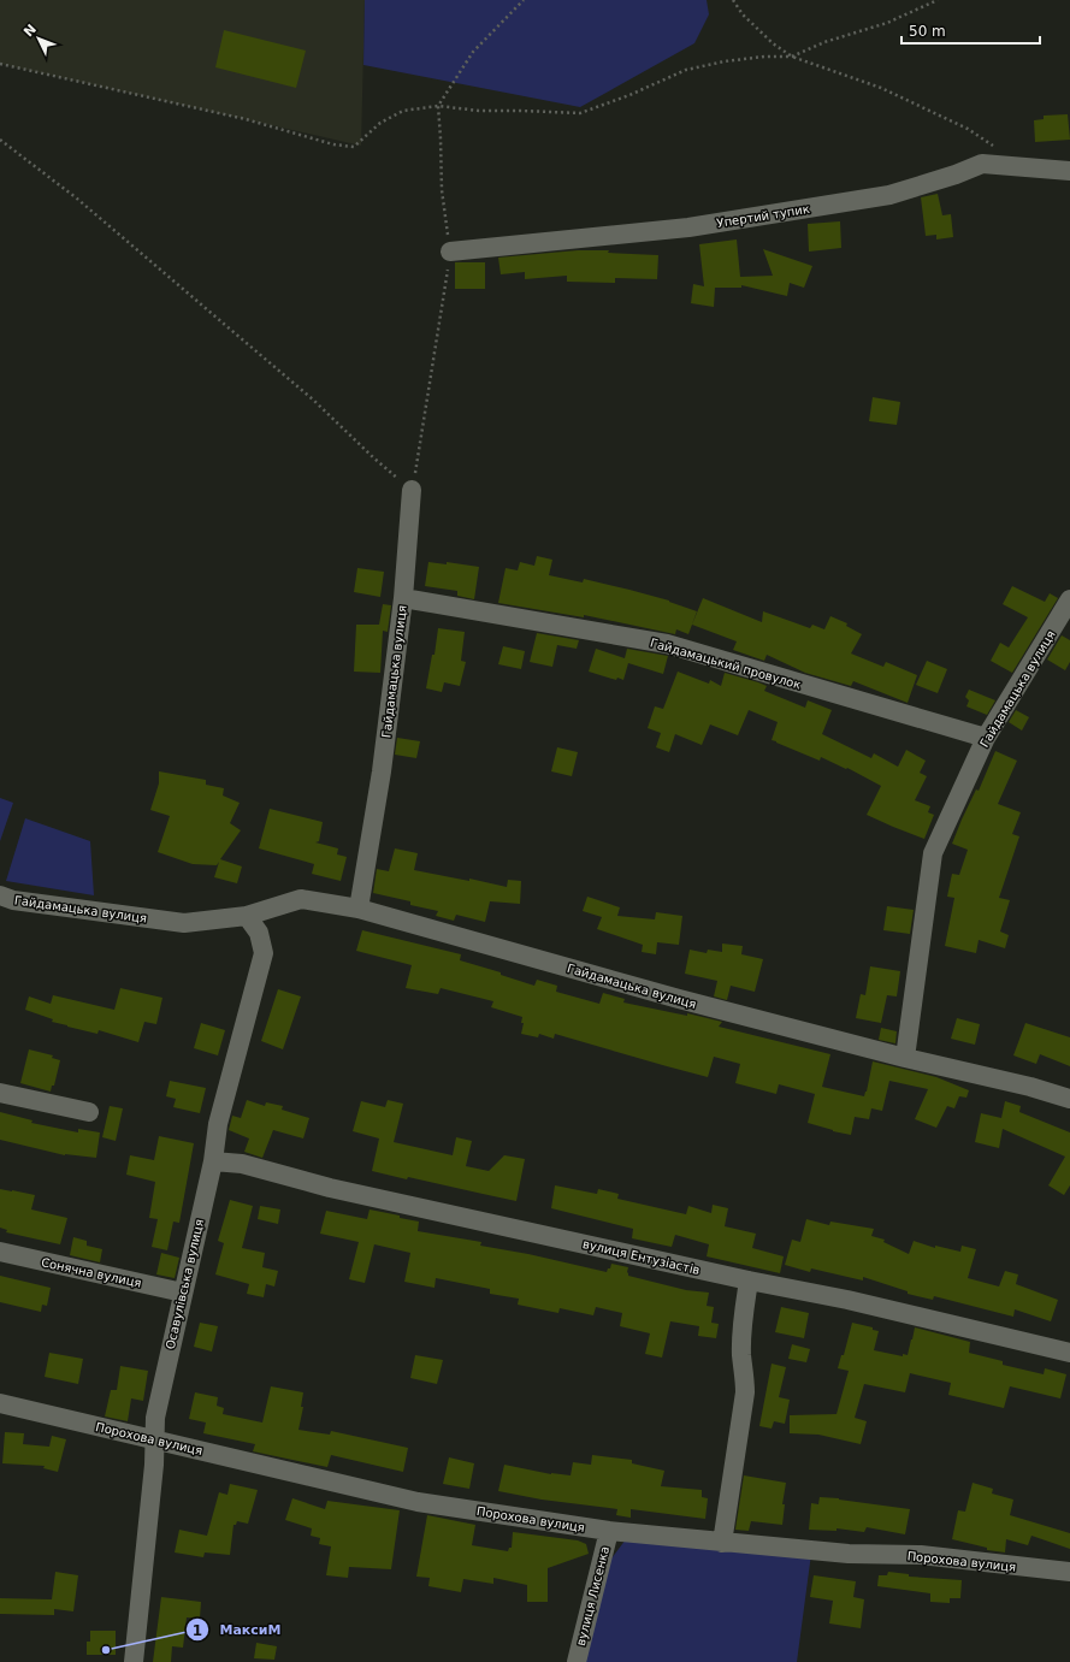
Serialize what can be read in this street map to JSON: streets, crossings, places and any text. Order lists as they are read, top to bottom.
{
  "streets": {
    "street": [
      "Упертий тупик",
      "Гайдамацький провулок",
      "Гайдамацька вулиця",
      "вулиця Ентузіастів",
      "Сонячна вулиця",
      "Осавулівська вулиця",
      "Порохова вулиця",
      "вулиця Лисенка"
    ]
  },
  "crossings": [
    ["Гайдамацький провулок", "Гайдамацька вулиця"],
    ["Гайдамацька вулиця", "Осавулівська вулиця"],
    ["вулиця Ентузіастів", "Осавулівська вулиця"],
    ["Сонячна вулиця", "Осавулівська вулиця"],
    ["Осавулівська вулиця", "Порохова вулиця"],
    ["Порохова вулиця", "вулиця Лисенка"]
  ],
  "places": ["МаксиМ"],
  "scale_bar": "50 m",
  "north": "top left"
}
